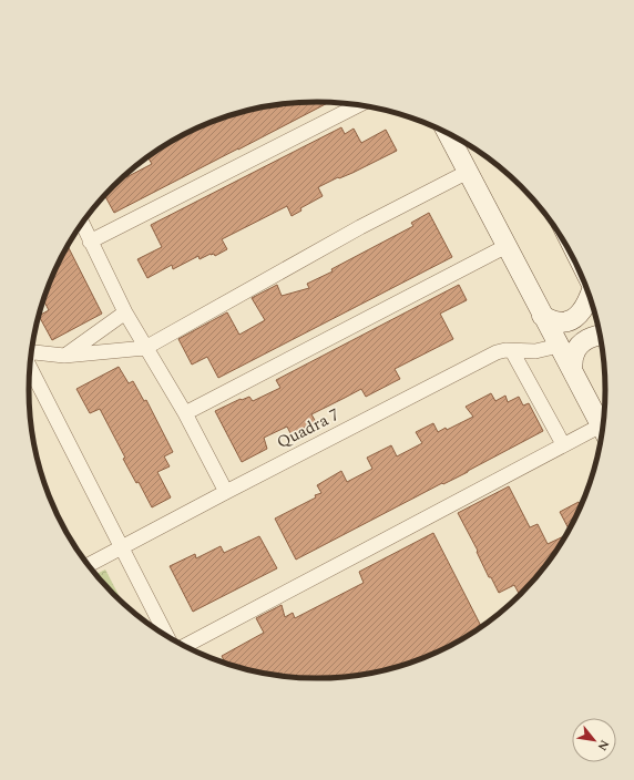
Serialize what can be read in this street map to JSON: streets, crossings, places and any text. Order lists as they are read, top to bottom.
{
  "streets": {
    "street": ["Quadra 7"]
  },
  "north": "bottom right"
}
